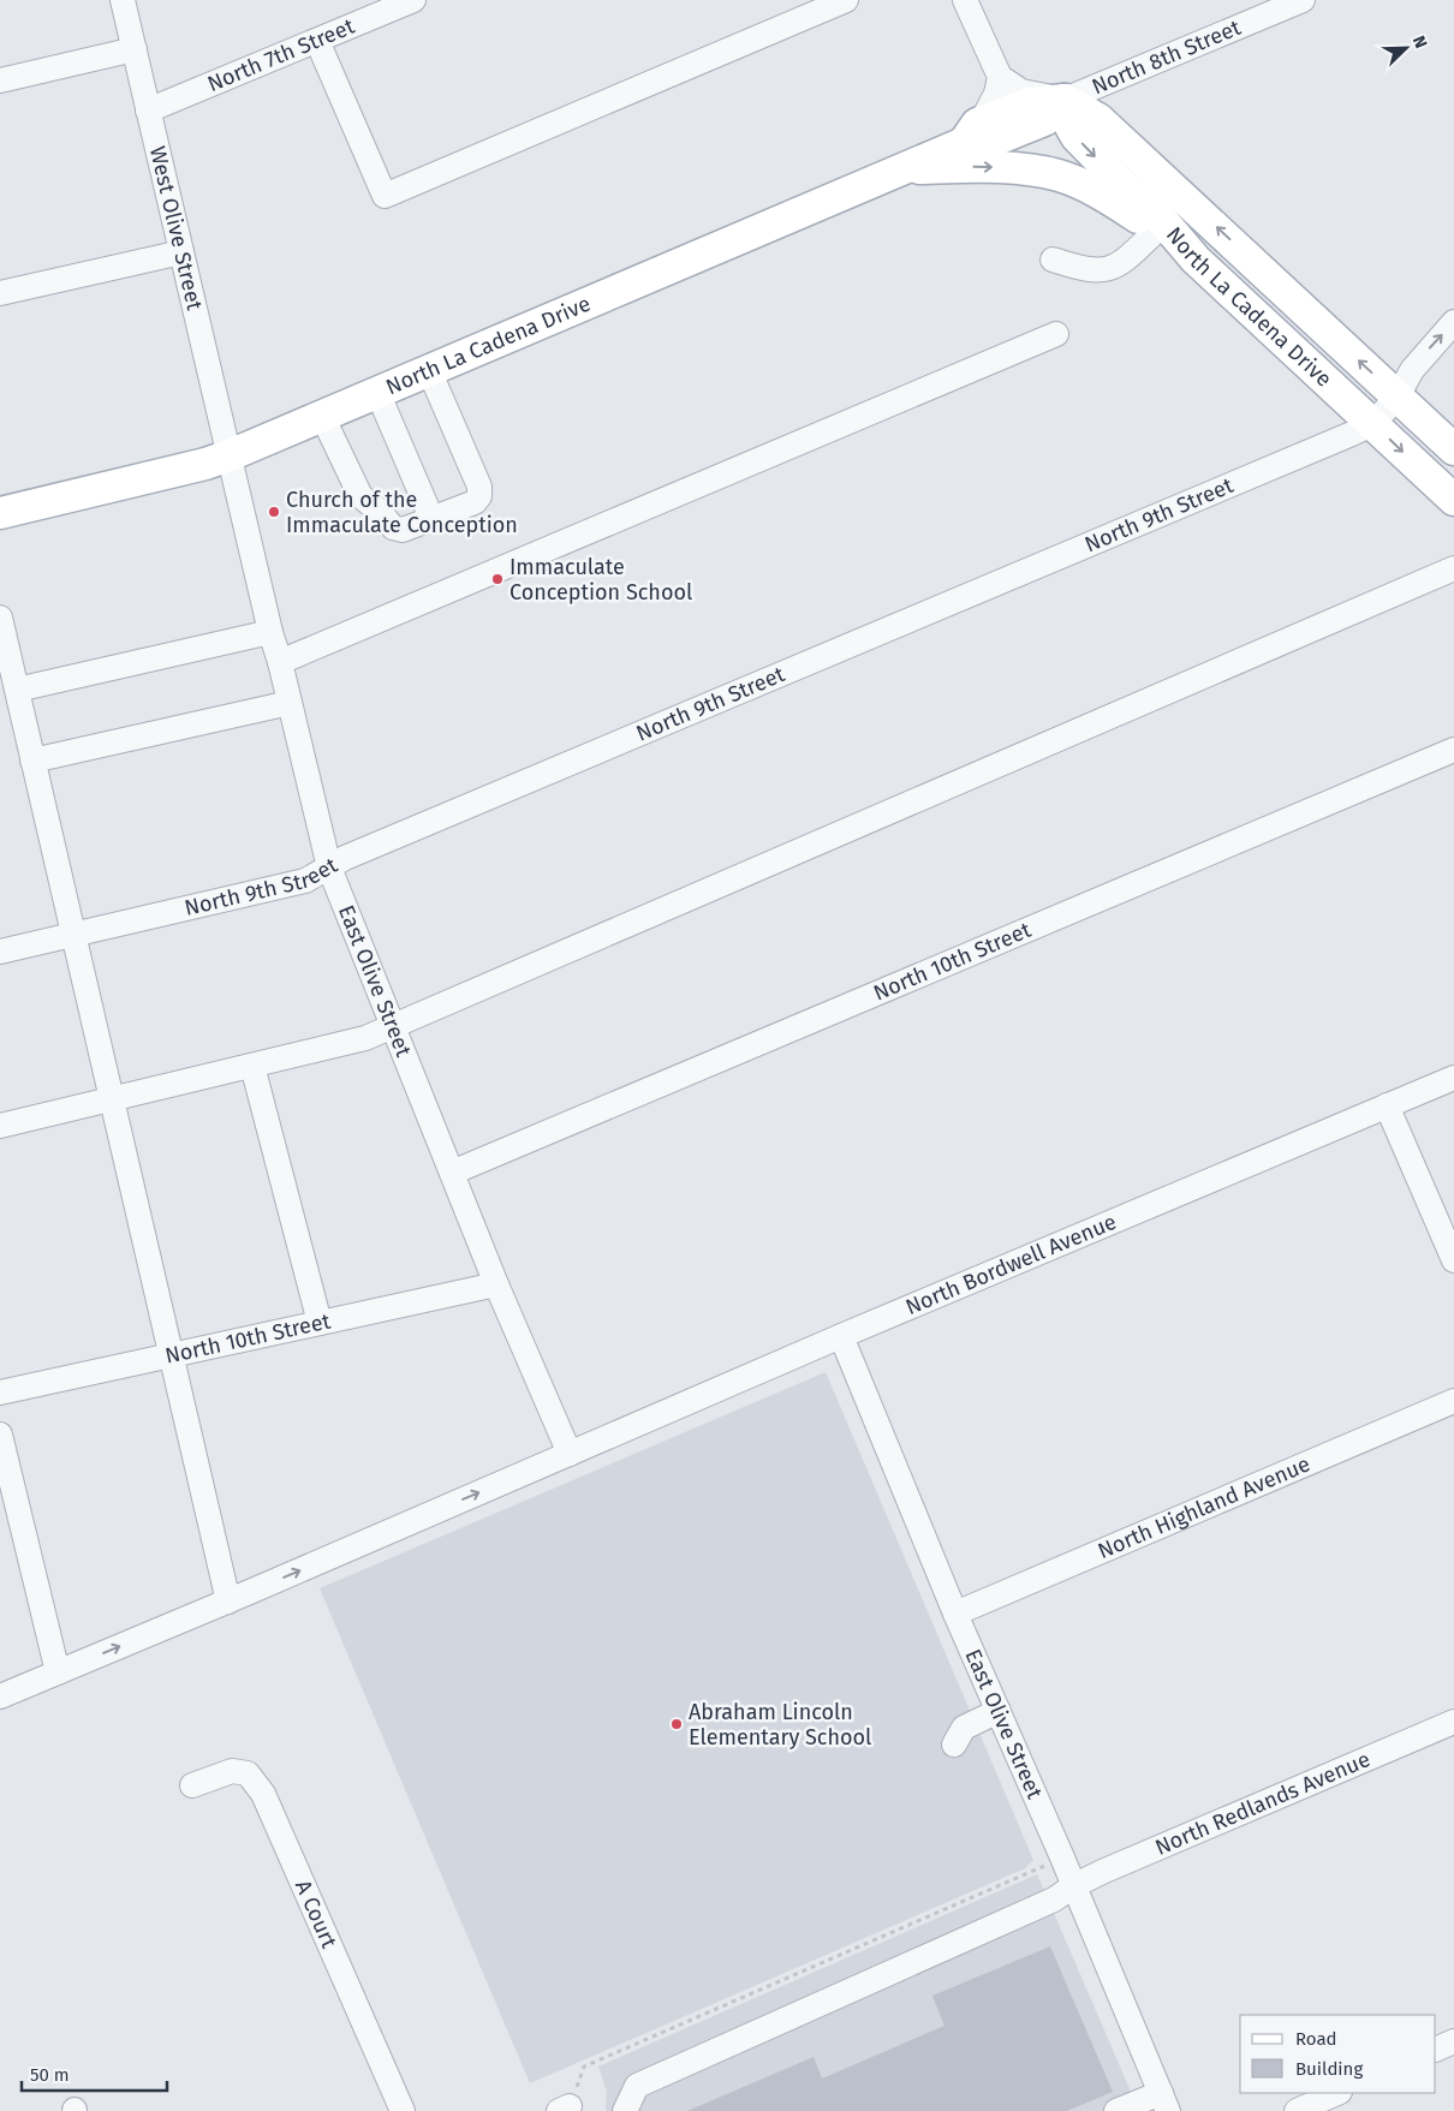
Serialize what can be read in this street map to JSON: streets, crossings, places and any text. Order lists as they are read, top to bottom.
{
  "streets": {
    "main road": ["North La Cadena Drive"],
    "street": [
      "North 7th Street",
      "North 8th Street",
      "West Olive Street",
      "North 9th Street",
      "North 10th Street",
      "East Olive Street",
      "North Bordwell Avenue",
      "North Highland Avenue",
      "North Redlands Avenue",
      "A Court"
    ]
  },
  "crossings": [
    ["North 7th Street", "West Olive Street"],
    ["North 8th Street", "North La Cadena Drive"],
    ["West Olive Street", "North La Cadena Drive"],
    ["West Olive Street", "East Olive Street"],
    ["North La Cadena Drive", "North 9th Street"],
    ["North La Cadena Drive", "East Olive Street"],
    ["North 9th Street", "East Olive Street"],
    ["North 10th Street", "East Olive Street"],
    ["East Olive Street", "North Bordwell Avenue"],
    ["East Olive Street", "North Highland Avenue"],
    ["East Olive Street", "North Redlands Avenue"]
  ],
  "one_way": ["North Bordwell Avenue"],
  "places": ["Church of the Immaculate Conception", "Immaculate Conception School", "Abraham Lincoln Elementary School"],
  "legend": ["Road", "Building"],
  "scale_bar": "50 m",
  "north": "top right"
}
